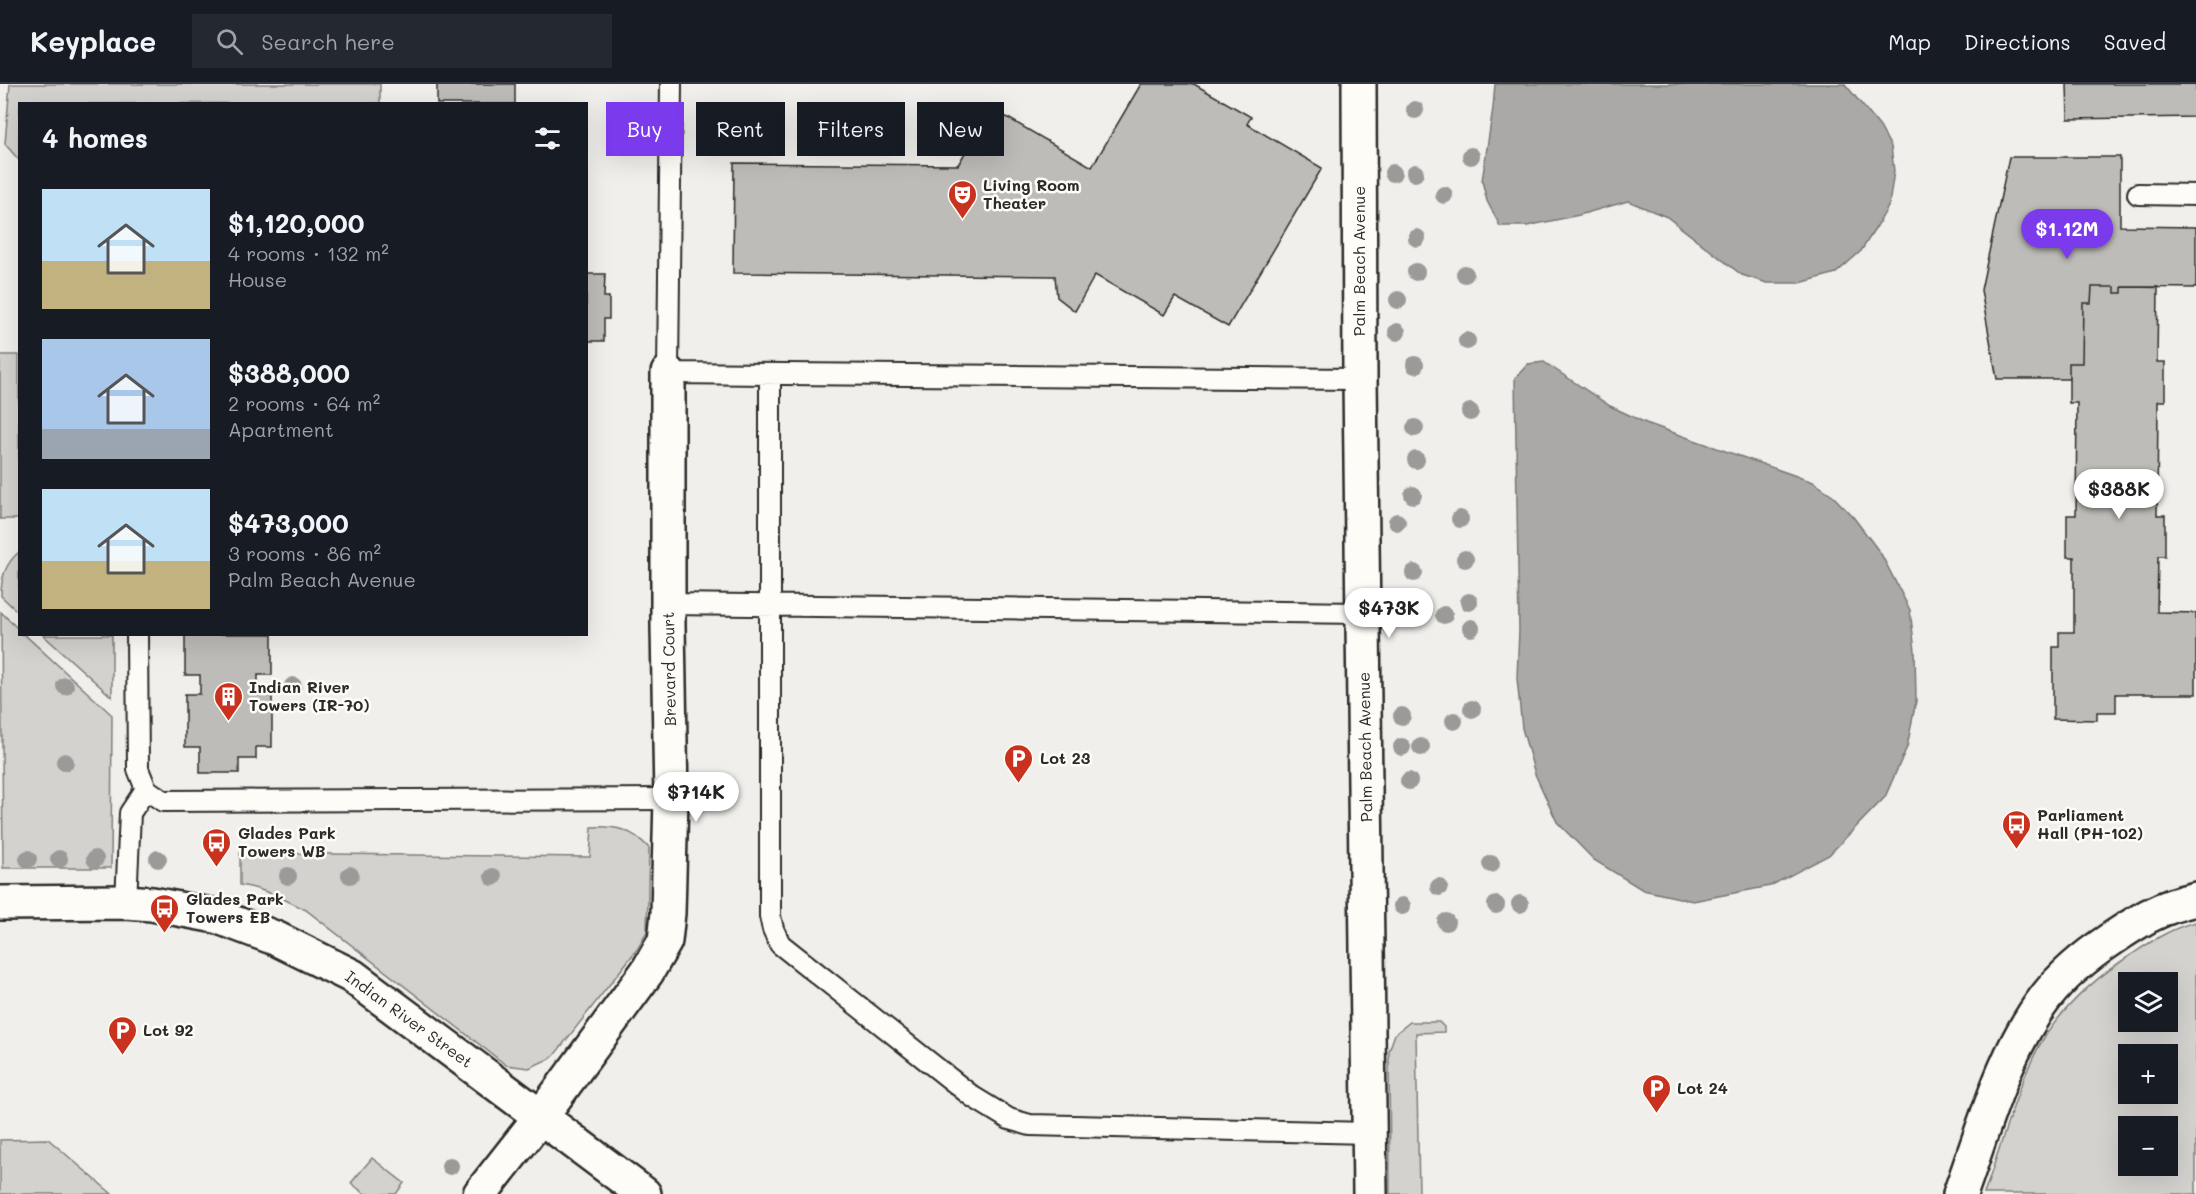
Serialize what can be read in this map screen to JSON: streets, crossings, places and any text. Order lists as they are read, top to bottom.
{
  "streets": {
    "street": ["Palm Beach Avenue", "Brevard Court", "Indian River Street"]
  },
  "crossings": [
    ["Brevard Court", "Indian River Street"]
  ],
  "places": {
    "theatre": ["Living Room Theater"],
    "building": ["Indian River Towers (IR-70)"],
    "parking": ["Lot 23", "Lot 92", "Lot 24"],
    "bus stop": ["Parliament Hall (PH-102)", "Glades Park Towers WB", "Glades Park Towers EB"]
  },
  "page": {
    "header": "Keyplace",
    "search": "Search here",
    "nav": ["Map", "Directions", "Saved"],
    "chip": [
      "Buy",
      "Rent",
      "Filters",
      "New"
    ],
    "heading": "4 homes",
    "list": [
      {
        "name": "$1,120,000",
        "note": "4 rooms · 132 m² · House"
      },
      {
        "name": "$388,000",
        "note": "2 rooms · 64 m² · Apartment"
      },
      {
        "name": "$473,000",
        "note": "3 rooms · 86 m² · Palm Beach Avenue"
      }
    ],
    "price": [
      "$1.12M",
      "$388K",
      "$473K",
      "$714K"
    ],
    "map_buttons": ["+", "−"]
  }
}
